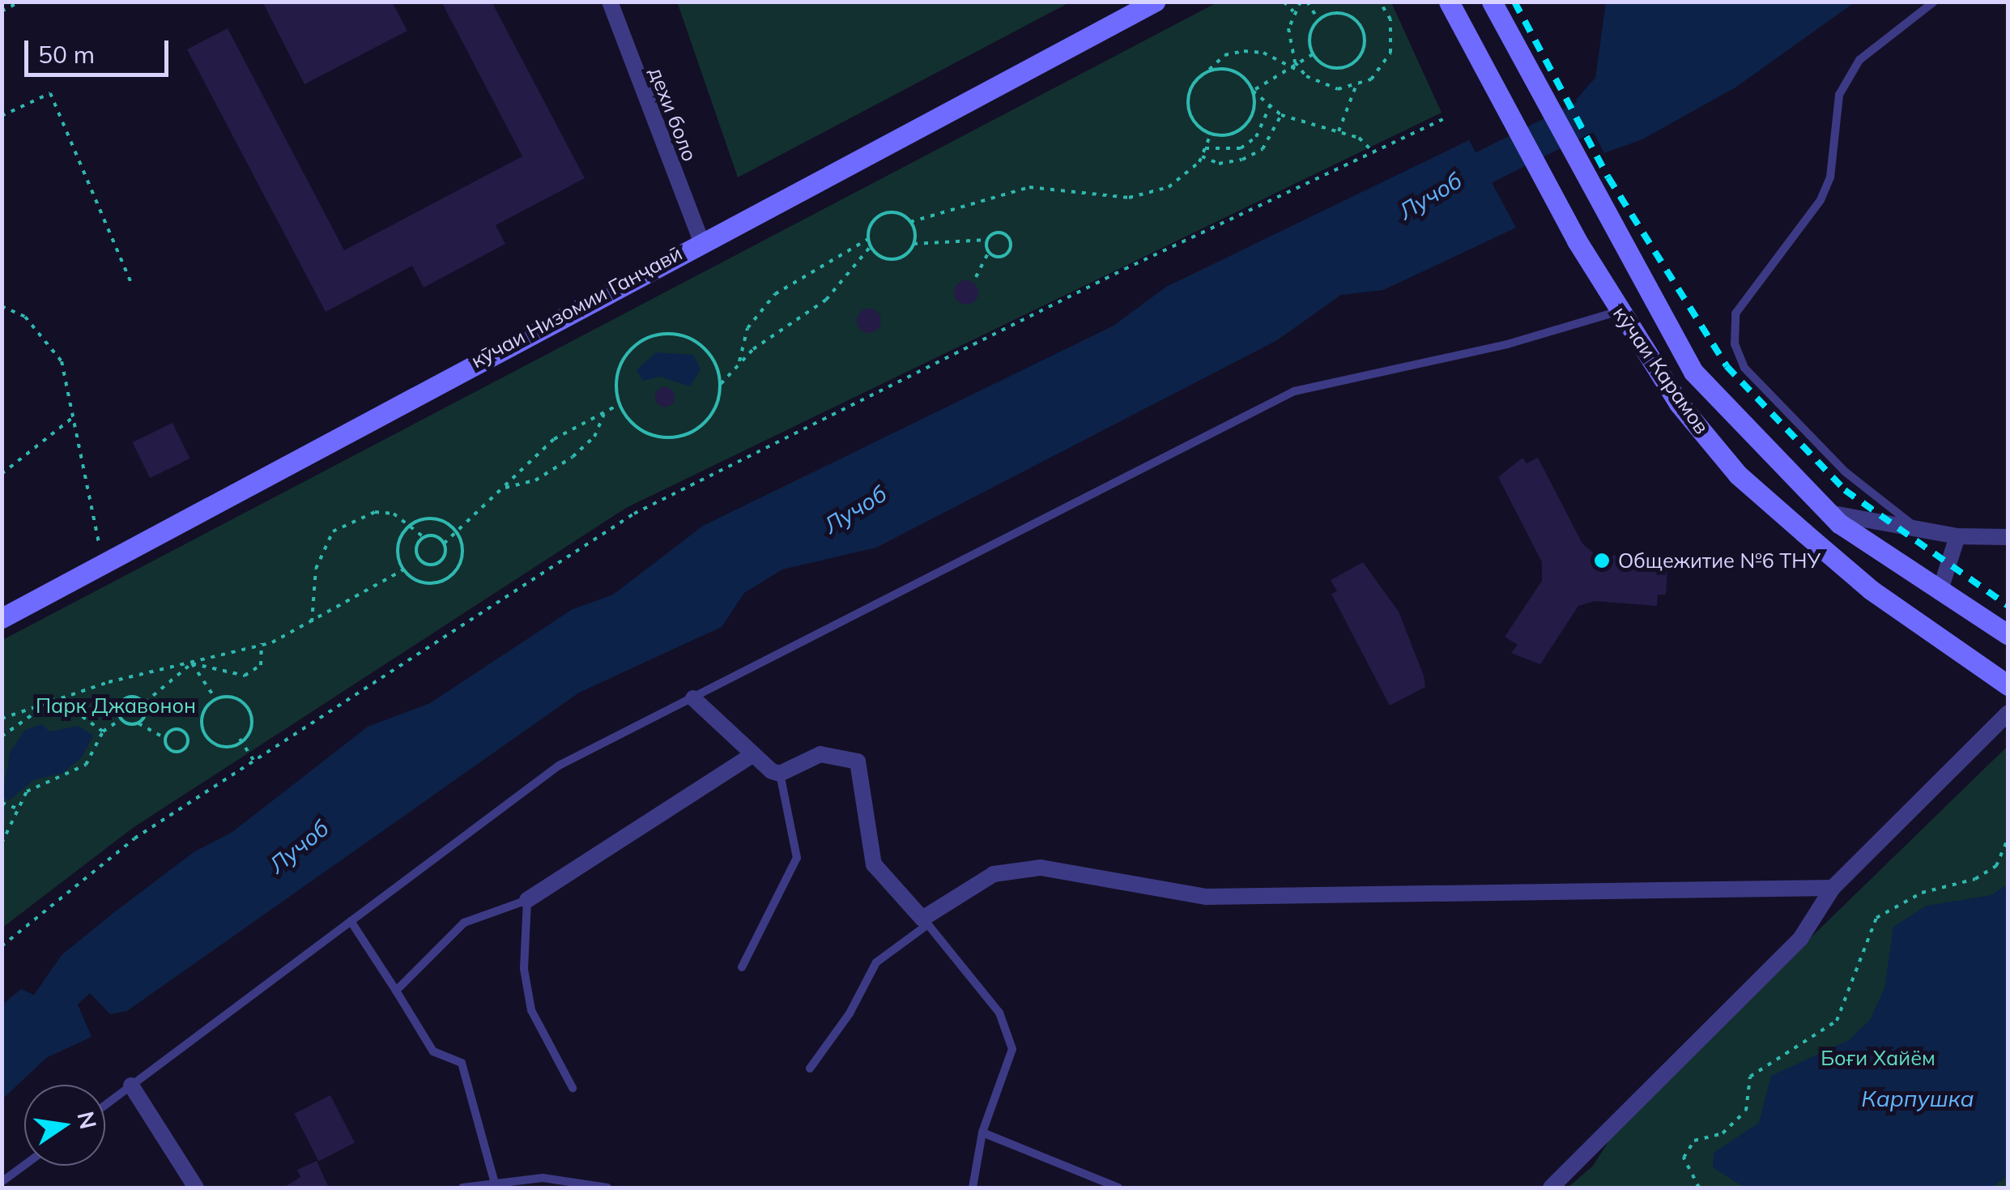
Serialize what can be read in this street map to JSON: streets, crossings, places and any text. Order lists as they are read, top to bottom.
{
  "streets": {
    "main road": ["кӯчаи Низомии Ганҷавӣ", "кӯчаи Карамов"],
    "street": ["дехи боло"]
  },
  "crossings": [
    ["дехи боло", "кӯчаи Низомии Ганҷавӣ"]
  ],
  "water": ["Лучоб", "Карпушка"],
  "parks": ["Парк Джавонон", "Боғи Хайём"],
  "places": ["Общежитие №6 ТНУ"],
  "scale_bar": "50 m",
  "north": "right"
}
